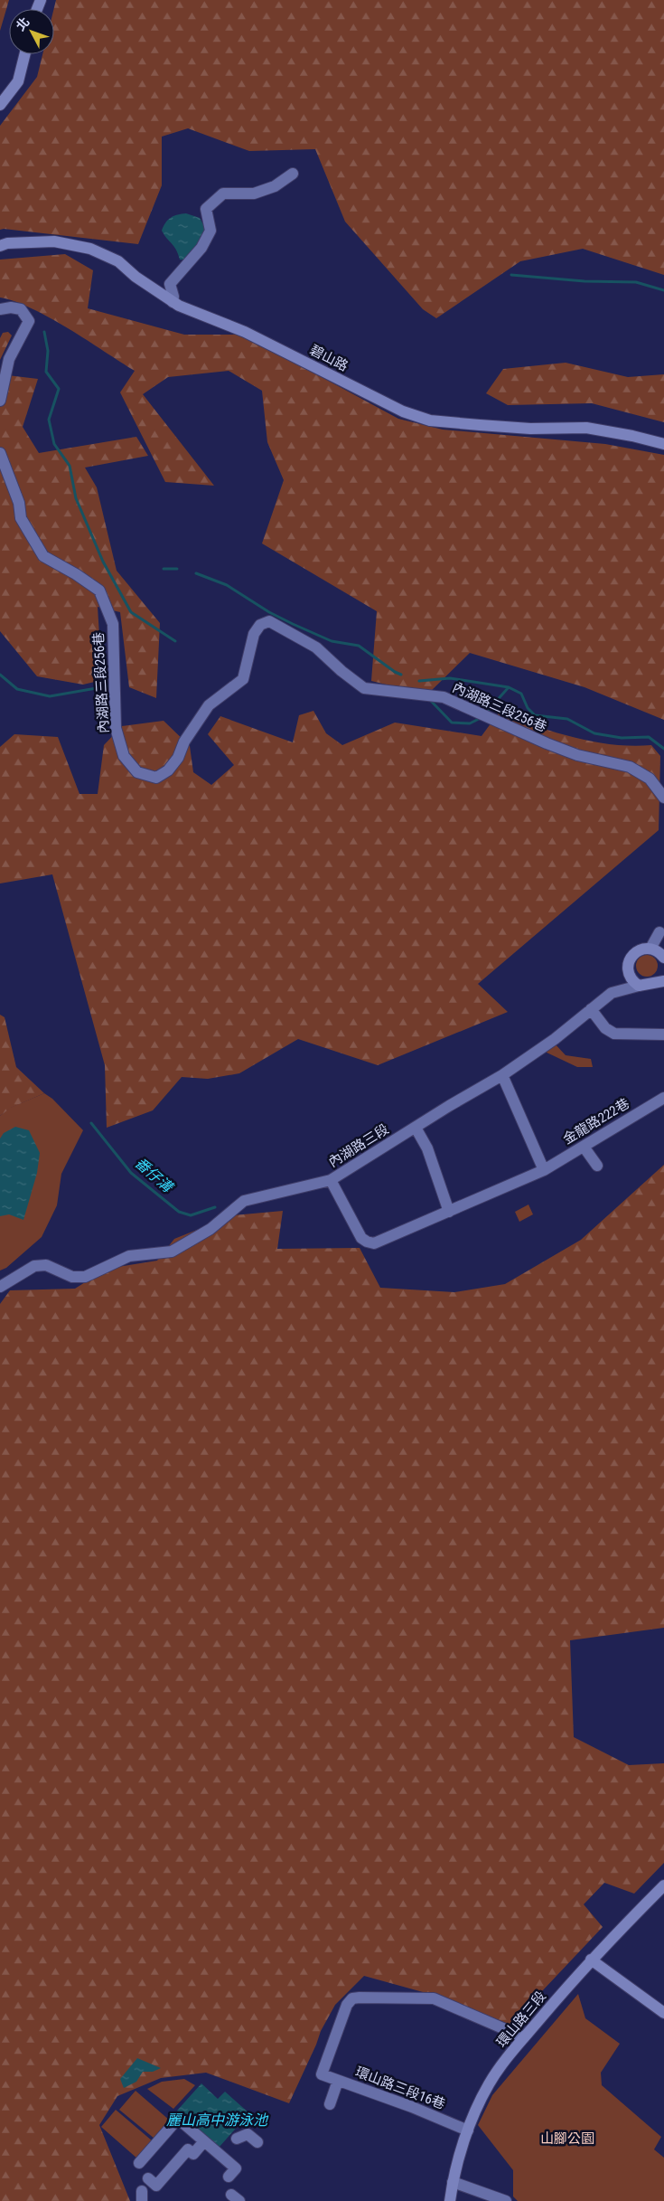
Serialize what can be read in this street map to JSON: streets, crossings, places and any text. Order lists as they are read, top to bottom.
{
  "streets": {
    "street": [
      "碧山路",
      "內湖路三段256巷",
      "金龍路222巷",
      "內湖路三段",
      "環山路三段",
      "環山路三段16巷"
    ]
  },
  "crossings": [
    ["金龍路222巷", "內湖路三段"],
    ["環山路三段", "環山路三段16巷"]
  ],
  "water": ["番仔溝", "麗山高中游泳池"],
  "parks": ["山腳公園"],
  "north": "top left"
}
